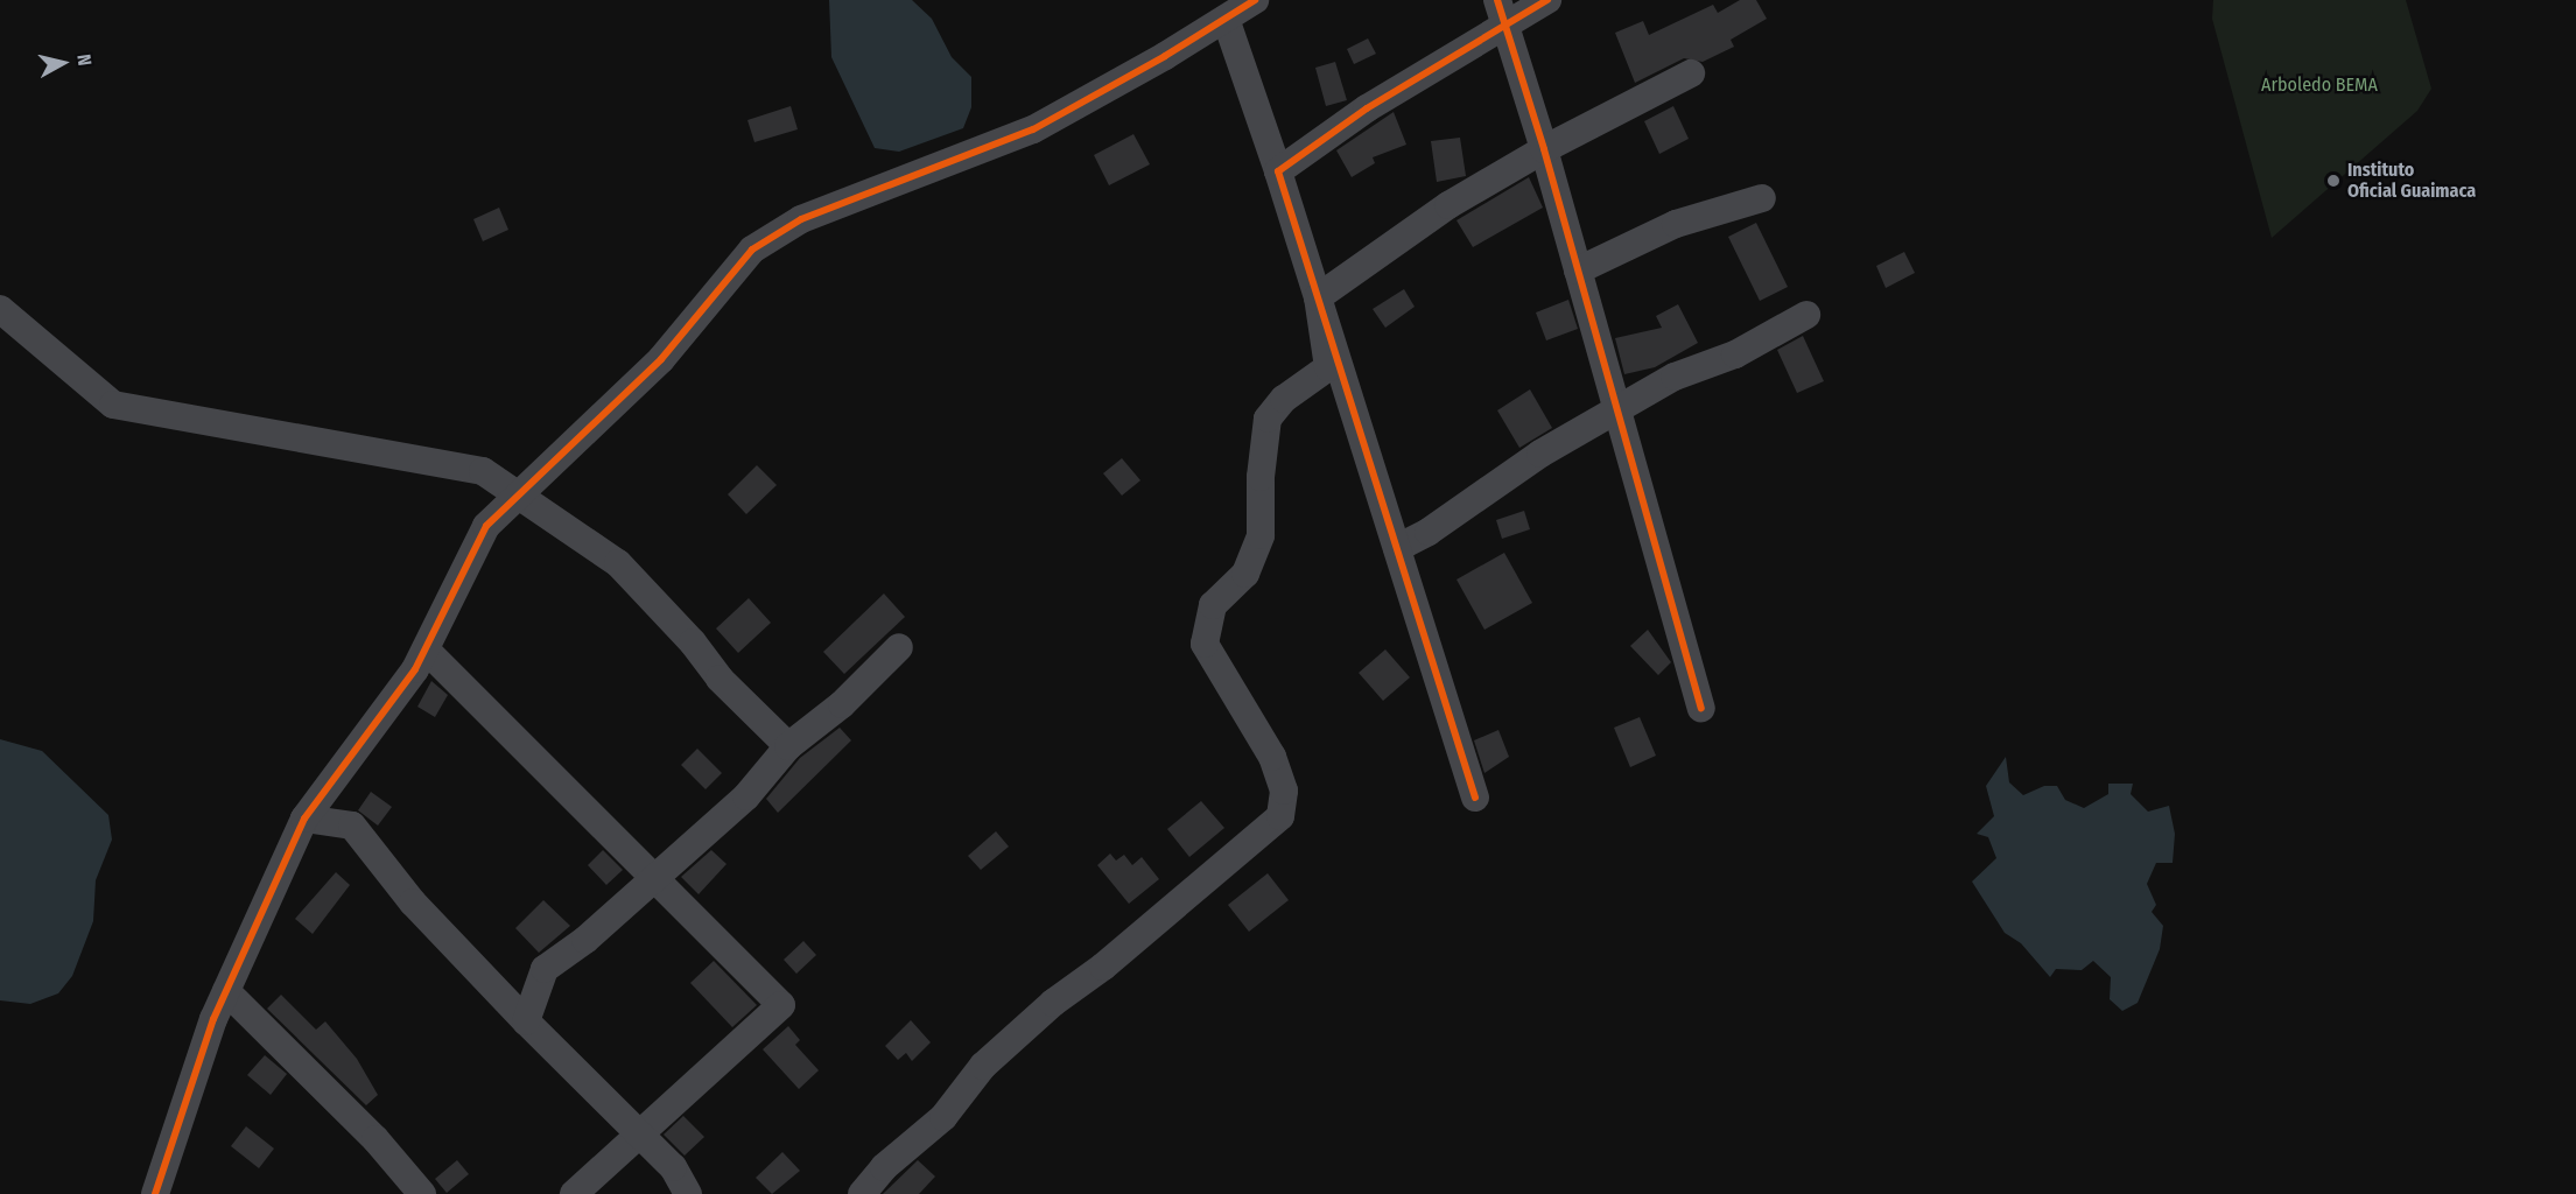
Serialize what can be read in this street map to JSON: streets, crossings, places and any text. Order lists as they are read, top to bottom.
{
  "parks": ["Arboledo BEMA"],
  "places": ["Instituto Oficial Guaimaca"],
  "north": "right"
}
